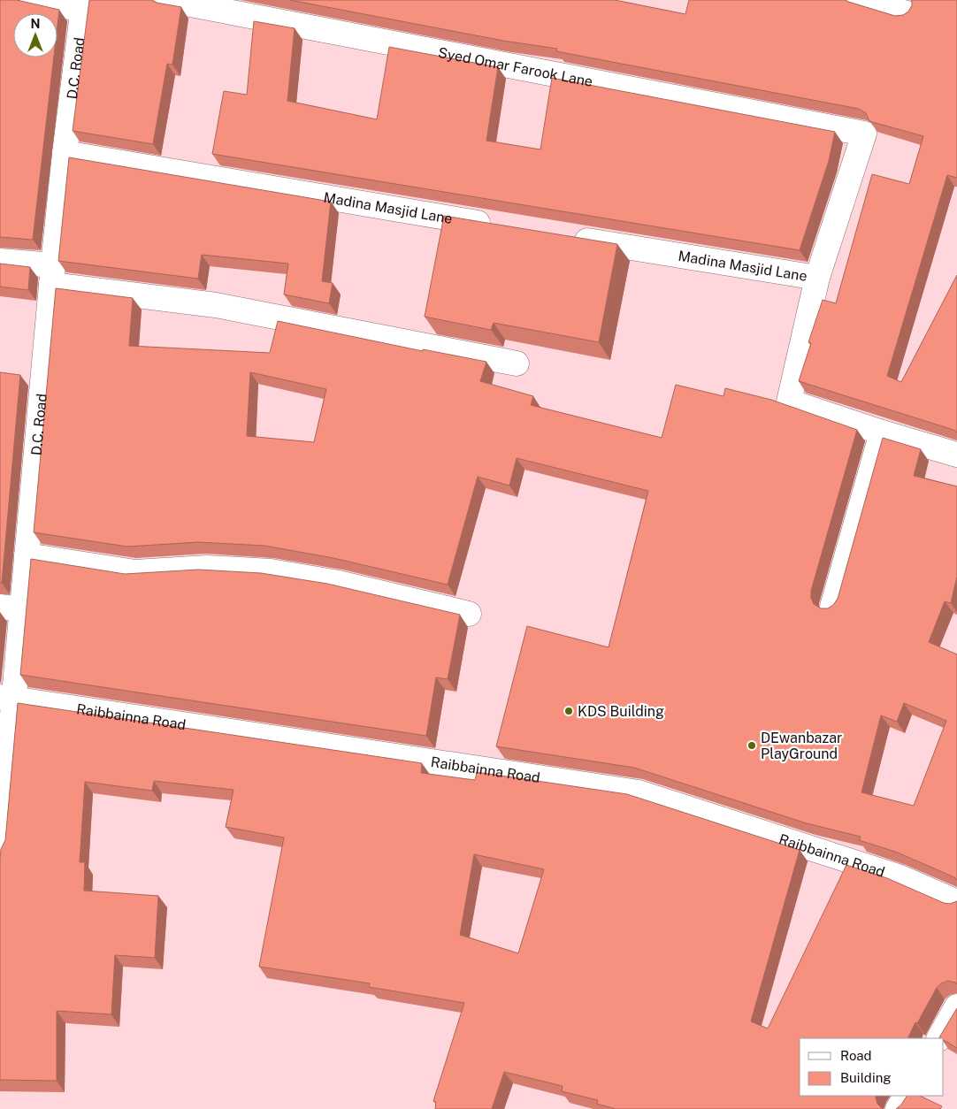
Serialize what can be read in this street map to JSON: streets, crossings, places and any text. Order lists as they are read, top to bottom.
{
  "streets": {
    "street": [
      "Syed Omar Farook Lane",
      "D.C. Road",
      "Madina Masjid Lane",
      "Raibbainna Road"
    ]
  },
  "crossings": [
    ["Syed Omar Farook Lane", "Madina Masjid Lane"],
    ["D.C. Road", "Madina Masjid Lane"],
    ["D.C. Road", "Raibbainna Road"]
  ],
  "places": ["KDS Building", "DEwanbazar PlayGround"],
  "legend": ["Road", "Building"],
  "north": "top"
}
